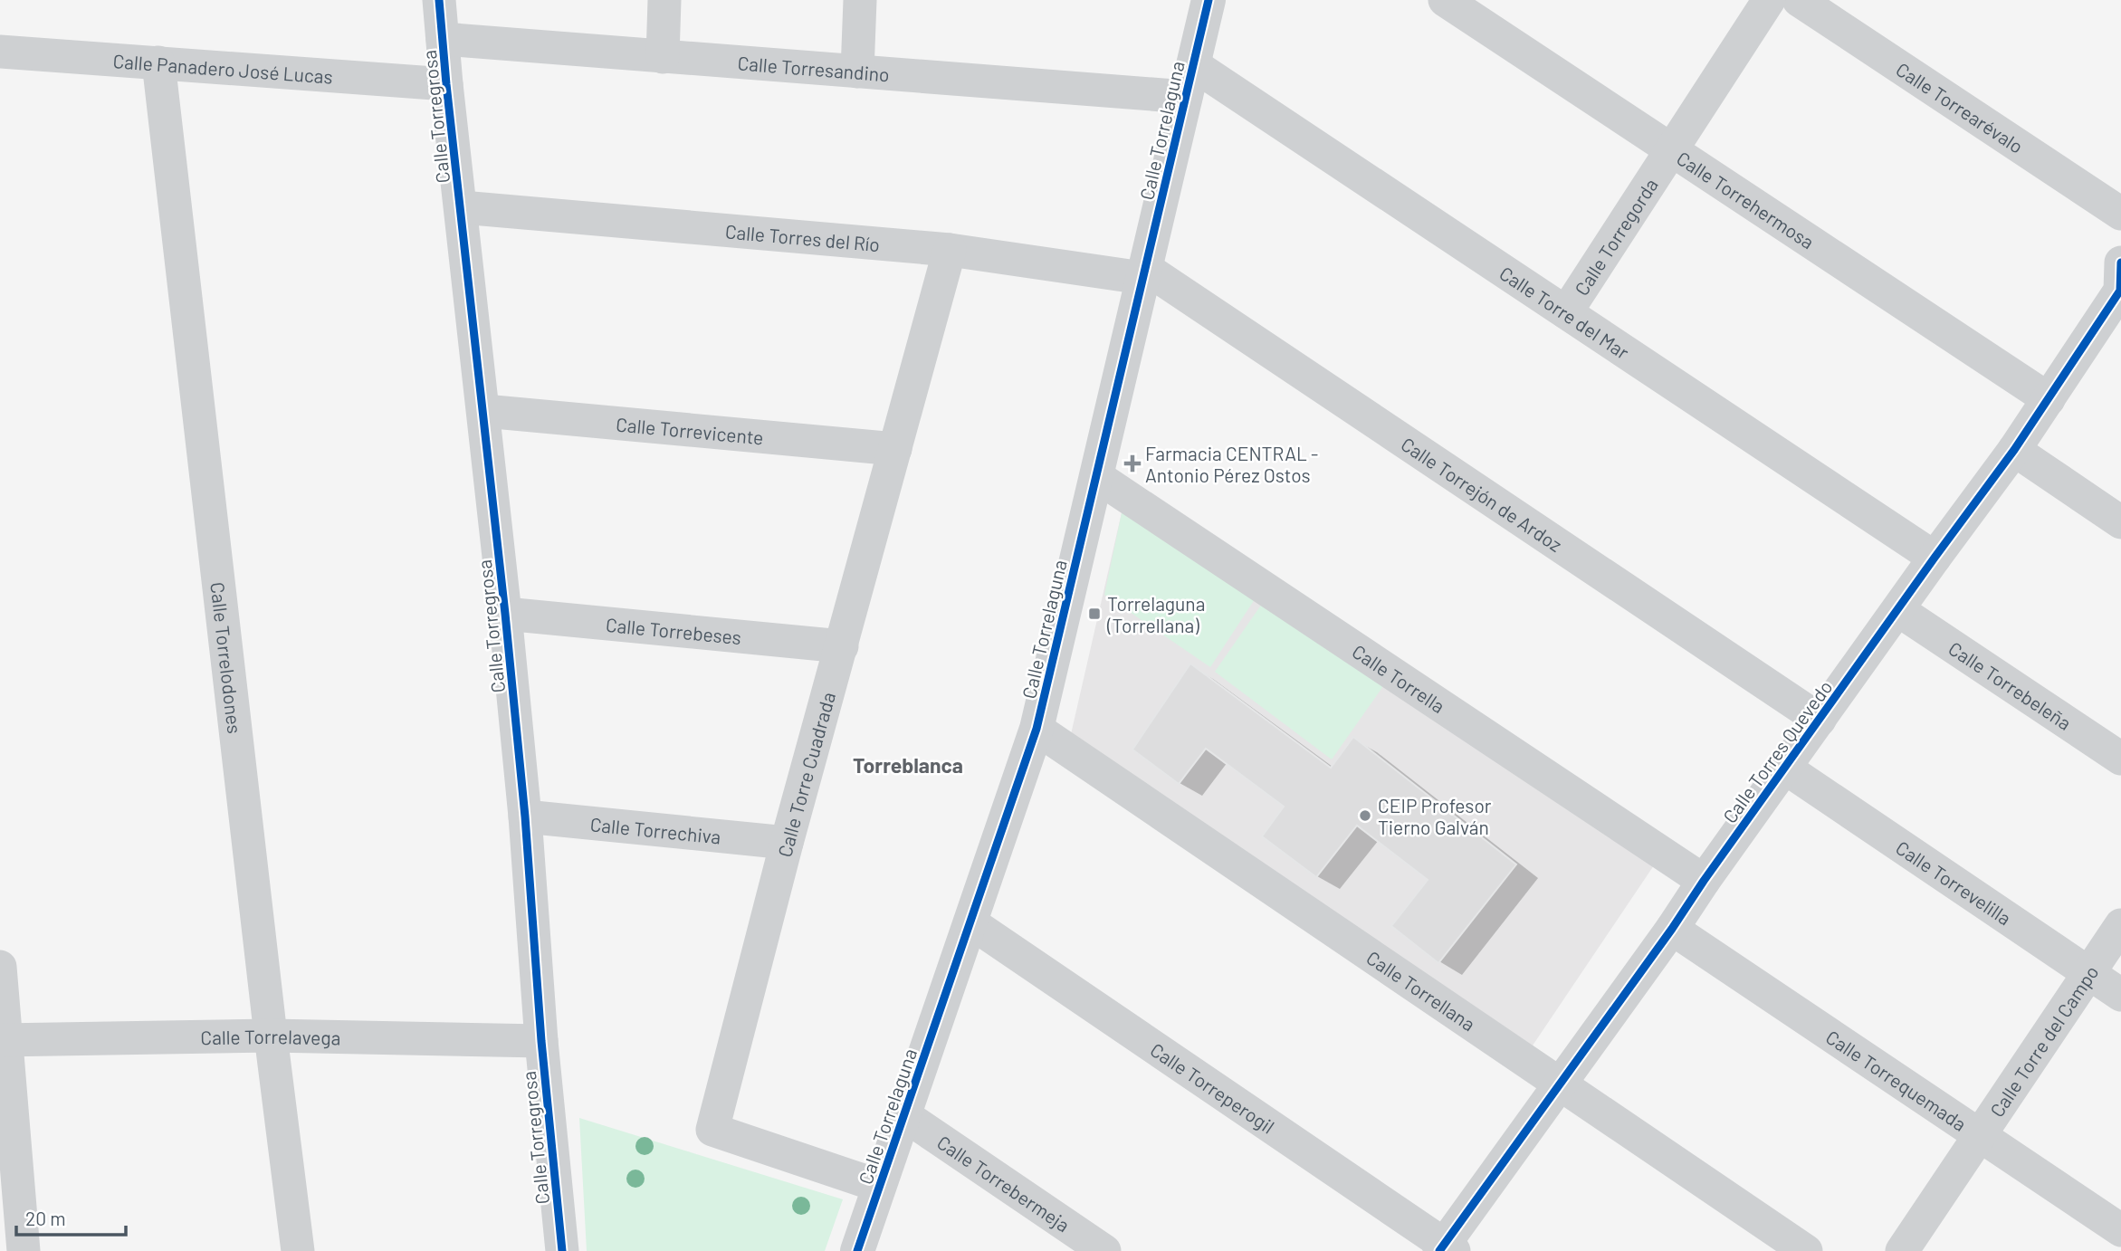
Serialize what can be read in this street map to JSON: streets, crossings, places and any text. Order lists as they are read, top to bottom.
{
  "streets": {
    "street": [
      "Calle Panadero José Lucas",
      "Calle Torresandino",
      "Calle Torrearévalo",
      "Calle Torregrosa",
      "Calle Torrelaguna",
      "Calle Torrehermosa",
      "Calle Torregorda",
      "Calle Torres del Río",
      "Calle Torre del Mar",
      "Calle Torrevicente",
      "Calle Torrejón de Ardoz",
      "Calle Torrebeses",
      "Calle Torrelodones",
      "Calle Torrella",
      "Calle Torrebeleña",
      "Calle Torres Quevedo",
      "Calle Torre Cuadrada",
      "Calle Torrechiva",
      "Calle Torrevelilla",
      "Calle Torrellana",
      "Calle Torrelavega",
      "Calle Torre del Campo",
      "Calle Torrequemada",
      "Calle Torreperogil",
      "Calle Torrebermeja"
    ]
  },
  "crossings": [
    ["Calle Panadero José Lucas", "Calle Torregrosa"],
    ["Calle Panadero José Lucas", "Calle Torrelodones"],
    ["Calle Torresandino", "Calle Torregrosa"],
    ["Calle Torresandino", "Calle Torrelaguna"],
    ["Calle Torresandino", "Calle Torre del Mar"],
    ["Calle Torregrosa", "Calle Torres del Río"],
    ["Calle Torregrosa", "Calle Torrevicente"],
    ["Calle Torregrosa", "Calle Torrebeses"],
    ["Calle Torregrosa", "Calle Torrechiva"],
    ["Calle Torregrosa", "Calle Torrelavega"],
    ["Calle Torrelaguna", "Calle Torres del Río"],
    ["Calle Torrelaguna", "Calle Torre del Mar"],
    ["Calle Torrelaguna", "Calle Torrejón de Ardoz"],
    ["Calle Torrelaguna", "Calle Torrella"],
    ["Calle Torrelaguna", "Calle Torre Cuadrada"],
    ["Calle Torrelaguna", "Calle Torrellana"],
    ["Calle Torrelaguna", "Calle Torreperogil"],
    ["Calle Torrelaguna", "Calle Torrebermeja"],
    ["Calle Torrehermosa", "Calle Torregorda"],
    ["Calle Torrehermosa", "Calle Torres Quevedo"],
    ["Calle Torregorda", "Calle Torre del Mar"],
    ["Calle Torres del Río", "Calle Torrejón de Ardoz"],
    ["Calle Torres del Río", "Calle Torre Cuadrada"],
    ["Calle Torre del Mar", "Calle Torres Quevedo"],
    ["Calle Torrevicente", "Calle Torre Cuadrada"],
    ["Calle Torrejón de Ardoz", "Calle Torres Quevedo"],
    ["Calle Torrebeses", "Calle Torre Cuadrada"],
    ["Calle Torrelodones", "Calle Torrelavega"],
    ["Calle Torrella", "Calle Torres Quevedo"],
    ["Calle Torrebeleña", "Calle Torres Quevedo"],
    ["Calle Torres Quevedo", "Calle Torrevelilla"],
    ["Calle Torres Quevedo", "Calle Torrellana"],
    ["Calle Torres Quevedo", "Calle Torrequemada"],
    ["Calle Torres Quevedo", "Calle Torreperogil"],
    ["Calle Torre Cuadrada", "Calle Torrechiva"],
    ["Calle Torrevelilla", "Calle Torre del Campo"],
    ["Calle Torre del Campo", "Calle Torrequemada"]
  ],
  "districts": ["Torreblanca"],
  "places": {
    "health": ["Farmacia CENTRAL - Antonio Pérez Ostos"],
    "transit": ["Torrelaguna (Torrellana)"],
    "other": ["CEIP Profesor Tierno Galván"]
  },
  "scale_bar": "20 m"
}
